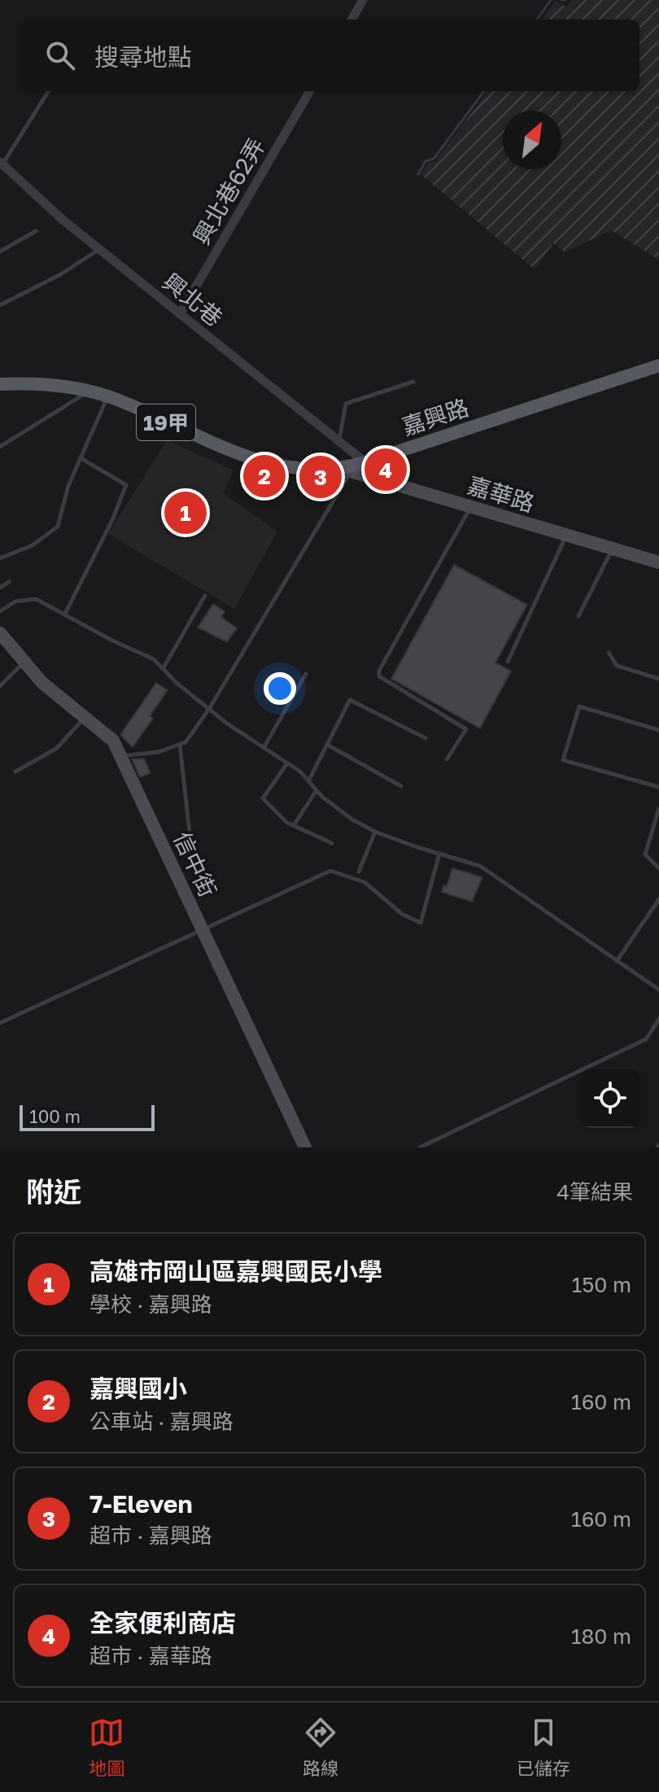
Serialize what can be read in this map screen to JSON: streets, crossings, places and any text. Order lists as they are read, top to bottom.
{
  "streets": {
    "main road": ["嘉興路", "19甲"],
    "street": [
      "興北巷62弄",
      "興北巷",
      "嘉華路",
      "信中街"
    ]
  },
  "crossings": [
    ["興北巷62弄", "興北巷"],
    ["興北巷", "嘉興路"],
    ["嘉興路", "嘉華路"]
  ],
  "scale_bar": "100 m",
  "north": "top right",
  "page": {
    "search": "搜尋地點",
    "pins": [
      "4",
      "2",
      "3",
      "1"
    ],
    "scale": "100 m",
    "heading": ["附近", "4筆結果"],
    "list": [
      {
        "mark": "1",
        "name": "高雄市岡山區嘉興國民小學",
        "note": "學校 · 嘉興路",
        "value": "150 m"
      },
      {
        "mark": "2",
        "name": "嘉興國小",
        "note": "公車站 · 嘉興路",
        "value": "160 m"
      },
      {
        "mark": "3",
        "name": "7-Eleven",
        "note": "超市 · 嘉興路",
        "value": "160 m"
      },
      {
        "mark": "4",
        "name": "全家便利商店",
        "note": "超市 · 嘉華路",
        "value": "180 m"
      }
    ],
    "nav": ["地圖", "路線", "已儲存"]
  }
}
